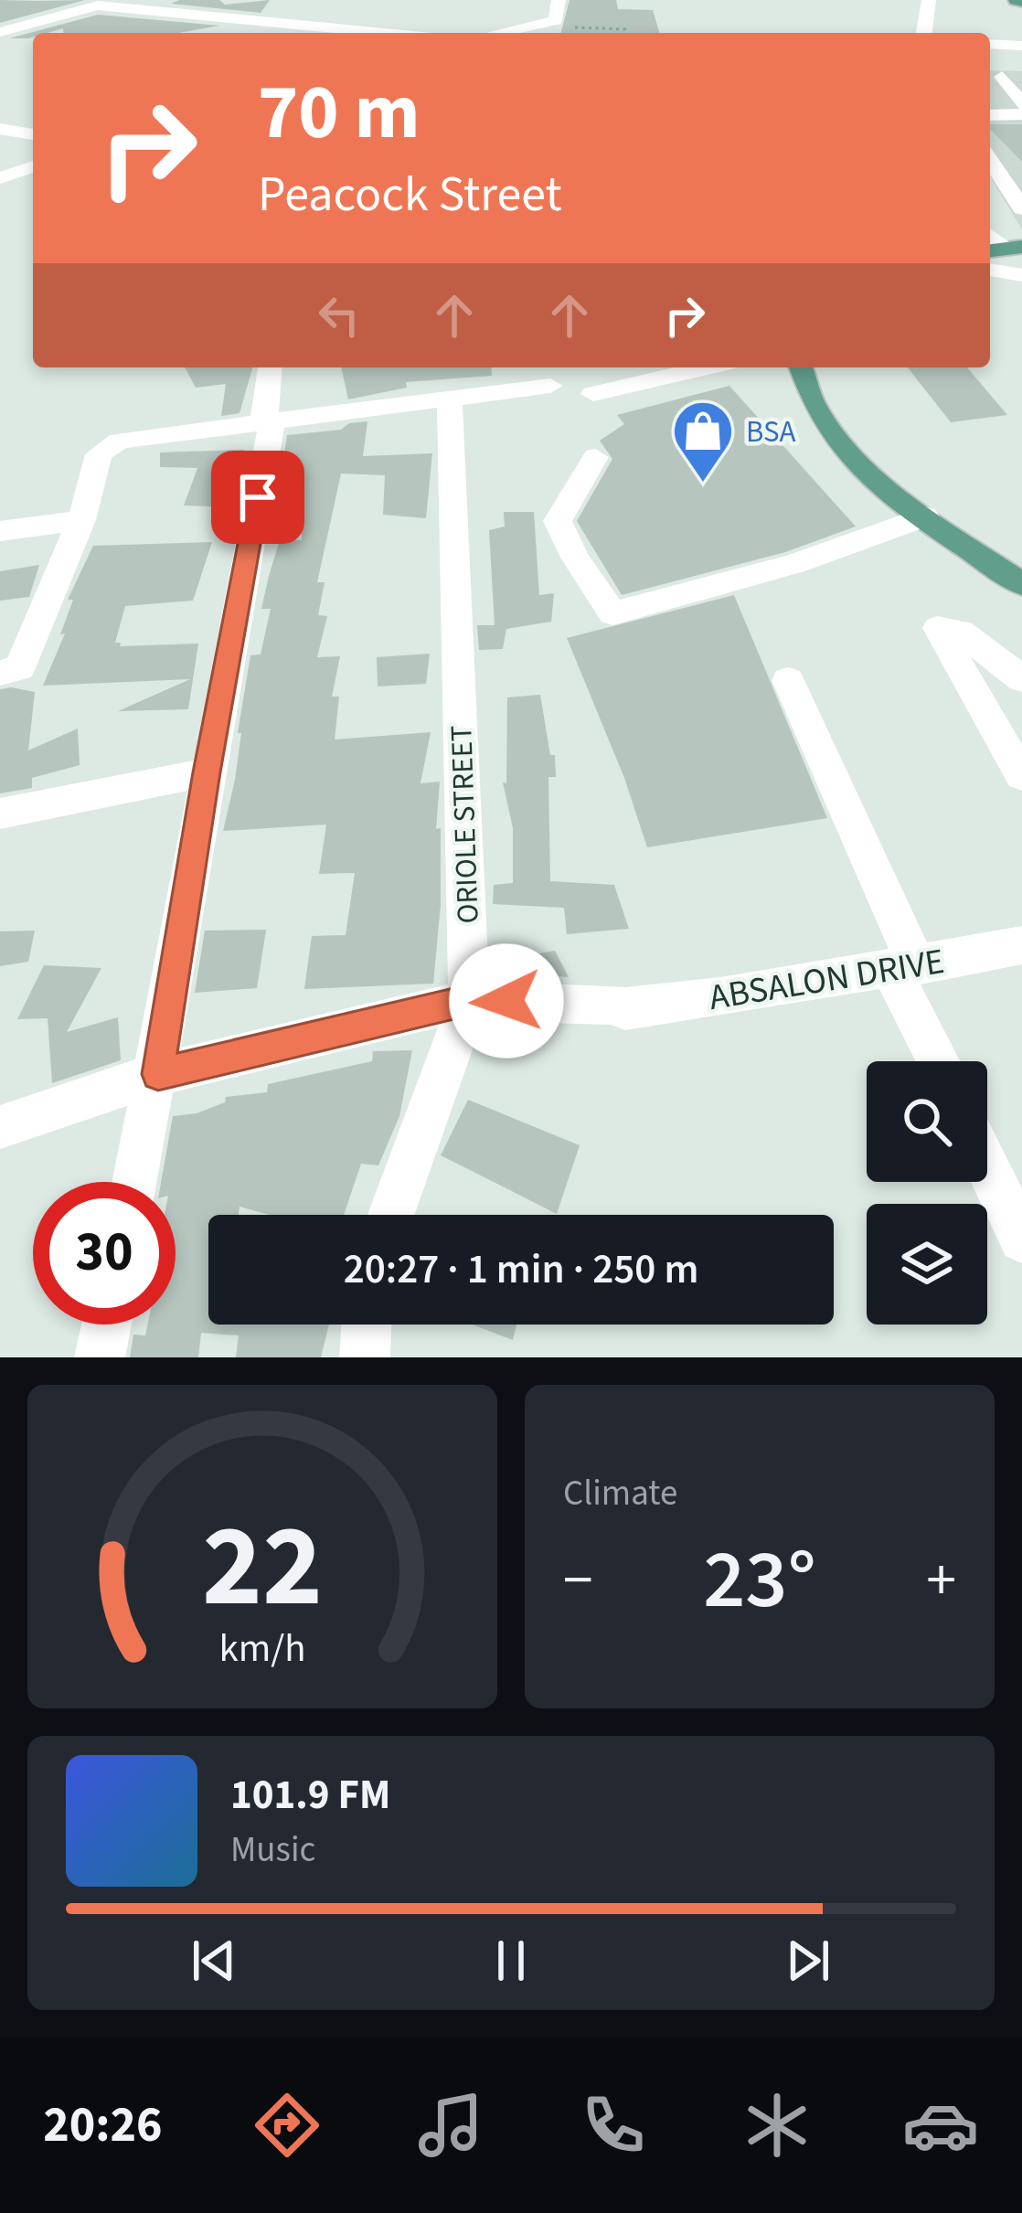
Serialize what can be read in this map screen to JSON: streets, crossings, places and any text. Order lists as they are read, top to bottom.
{
  "streets": {
    "street": ["ORIOLE STREET", "ABSALON DRIVE"]
  },
  "crossings": [
    ["ORIOLE STREET", "ABSALON DRIVE"]
  ],
  "places": {
    "shop": ["BSA"]
  },
  "page": {
    "turn": ["70 m", "Peacock Street"],
    "limit": "30",
    "trip": "20:27 · 1 min · 250 m",
    "tile": "Climate",
    "heat": ["−", "23°", "+"],
    "song": ["101.9 FM", "Music"],
    "tabs": "20:26",
    "gauge": ["22", "km/h"]
  }
}
